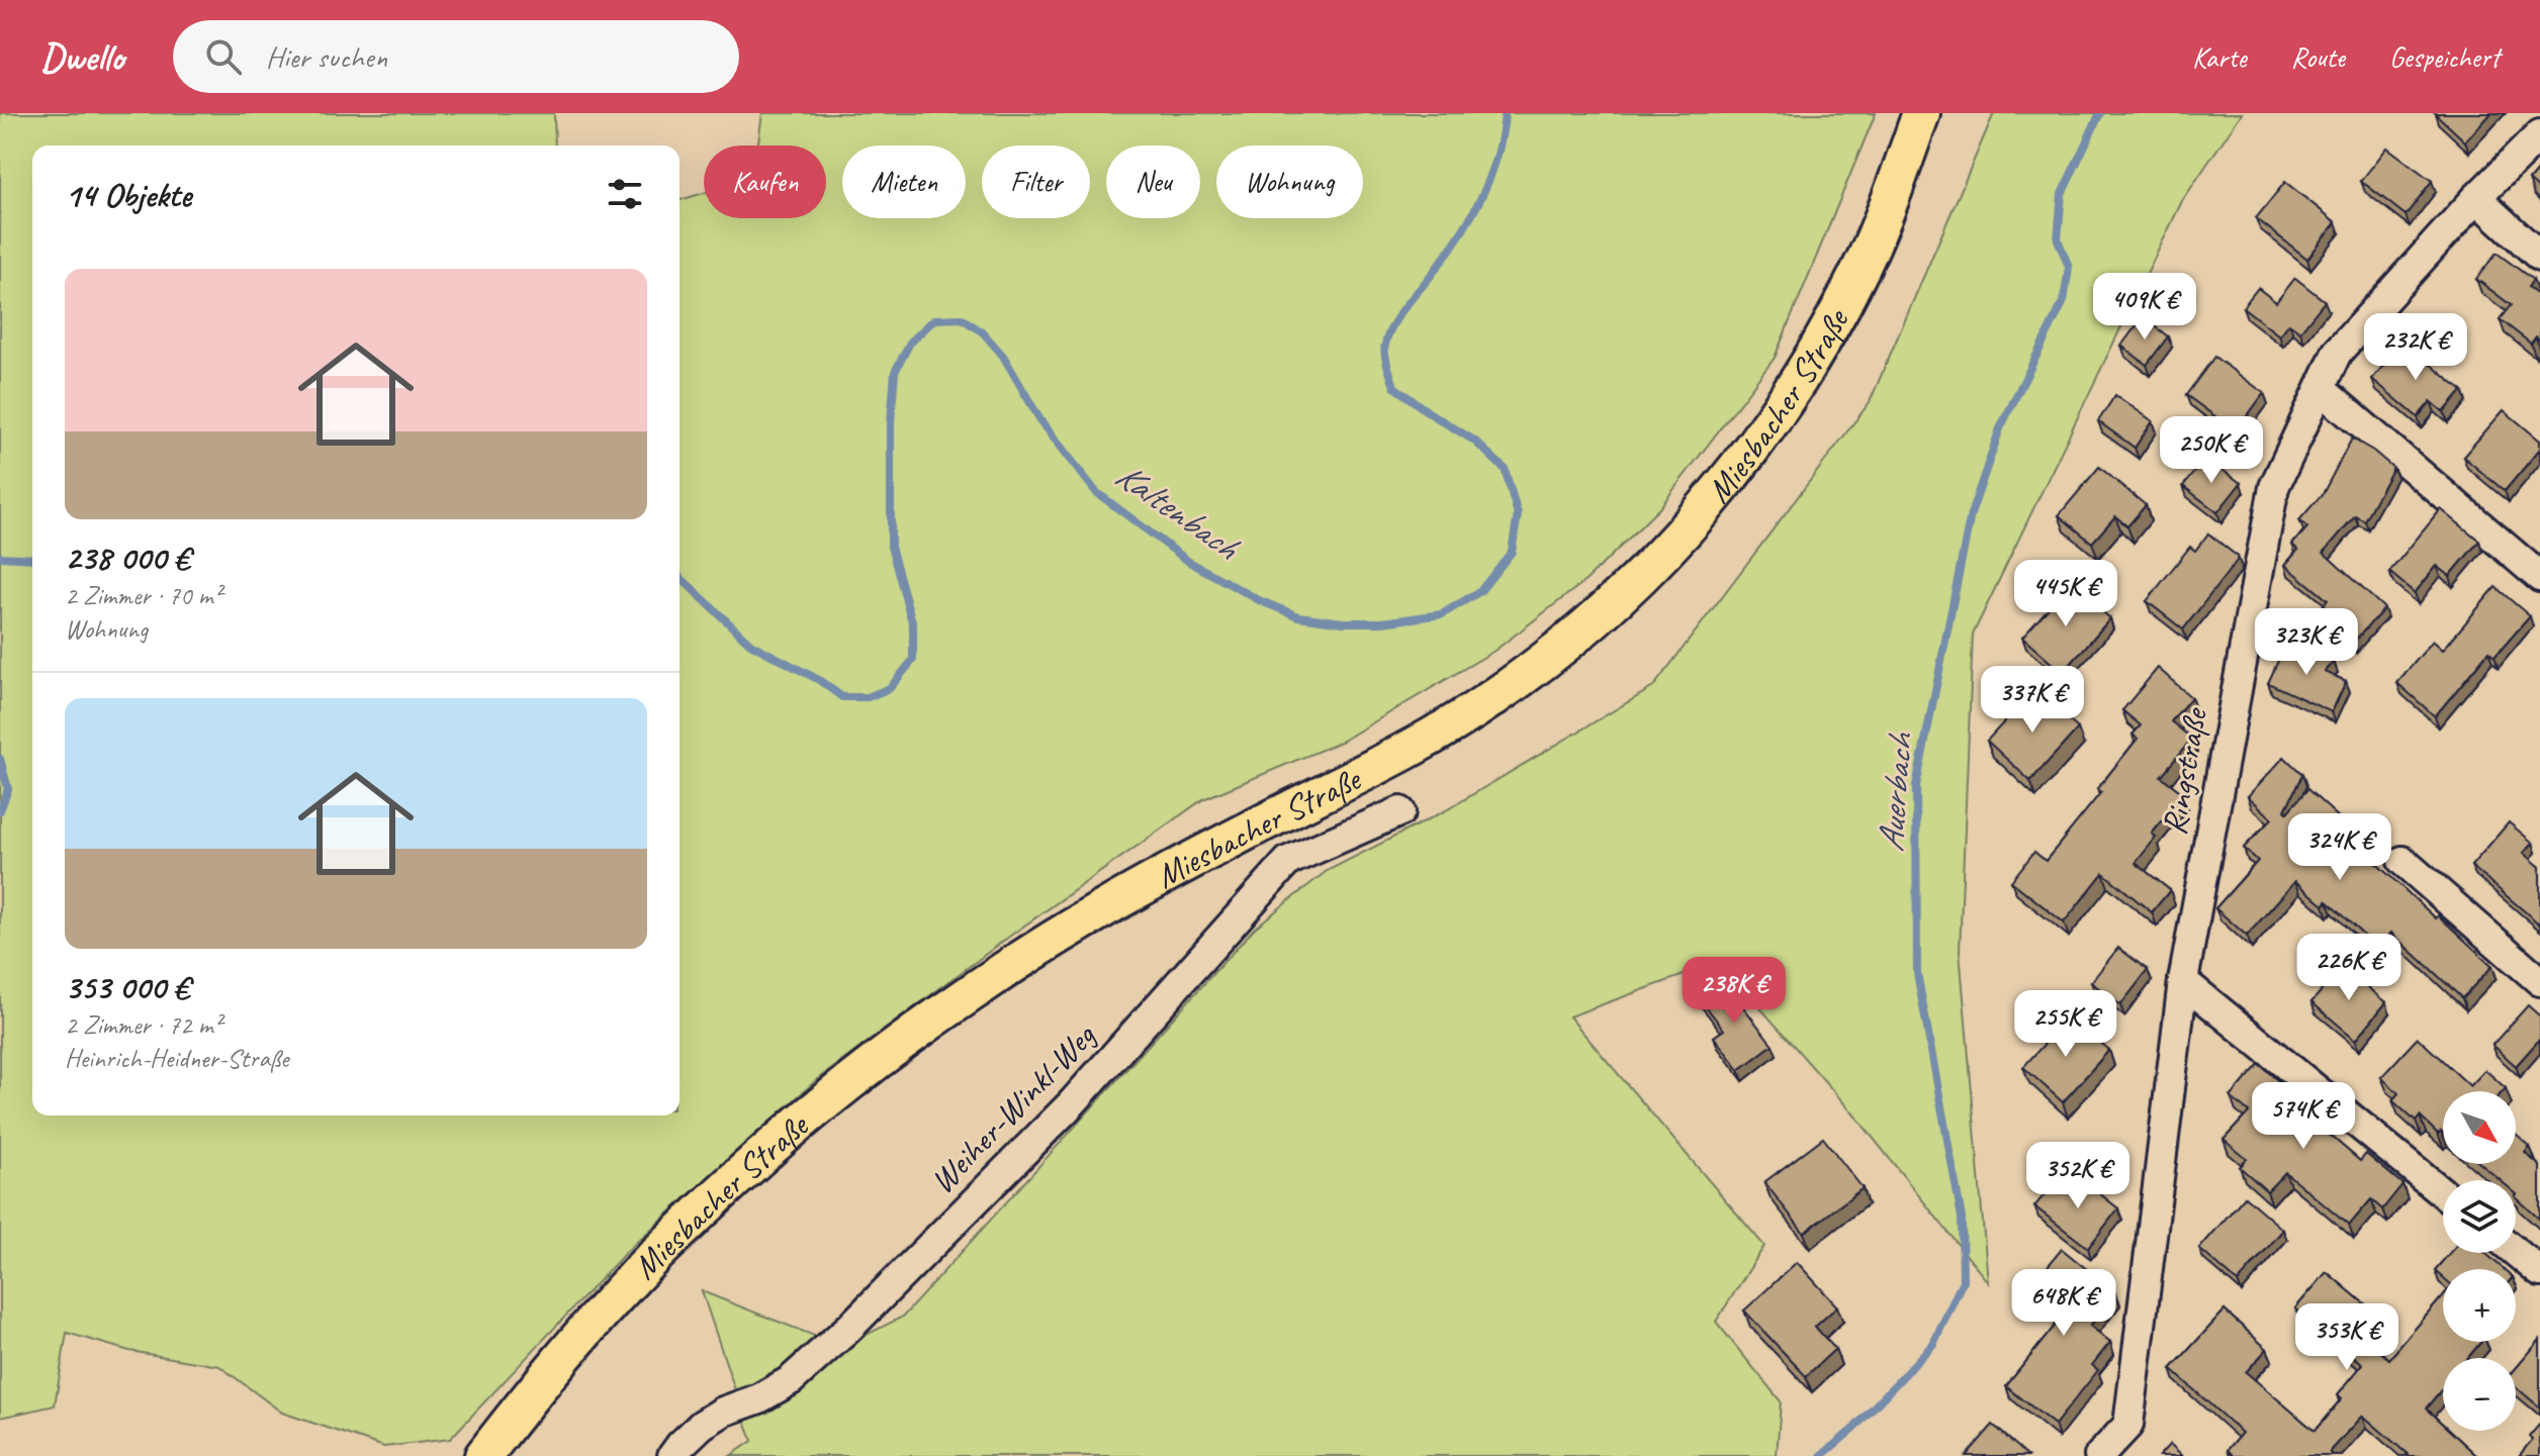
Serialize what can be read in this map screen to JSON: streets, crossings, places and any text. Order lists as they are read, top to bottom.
{
  "streets": {
    "main road": ["Miesbacher Straße"],
    "street": ["Ringstraße", "Weiher-Winkl-Weg"]
  },
  "water": ["Kaltenbach", "Auerbach"],
  "north": "bottom right",
  "page": {
    "header": "Dwello",
    "search": "Hier suchen",
    "nav": ["Karte", "Route", "Gespeichert"],
    "chip": [
      "Kaufen",
      "Mieten",
      "Filter",
      "Neu",
      "Wohnung"
    ],
    "heading": "14 Objekte",
    "list": [
      {
        "name": "238 000 €",
        "note": "2 Zimmer · 70 m² · Wohnung"
      },
      {
        "name": "353 000 €",
        "note": "2 Zimmer · 72 m² · Heinrich-Heidner-Straße"
      }
    ],
    "price": [
      "409K €",
      "232K €",
      "250K €",
      "445K €",
      "323K €",
      "337K €",
      "324K €",
      "226K €",
      "238K €",
      "255K €",
      "574K €",
      "352K €",
      "648K €",
      "353K €"
    ],
    "map_buttons": ["+", "−"]
  }
}
